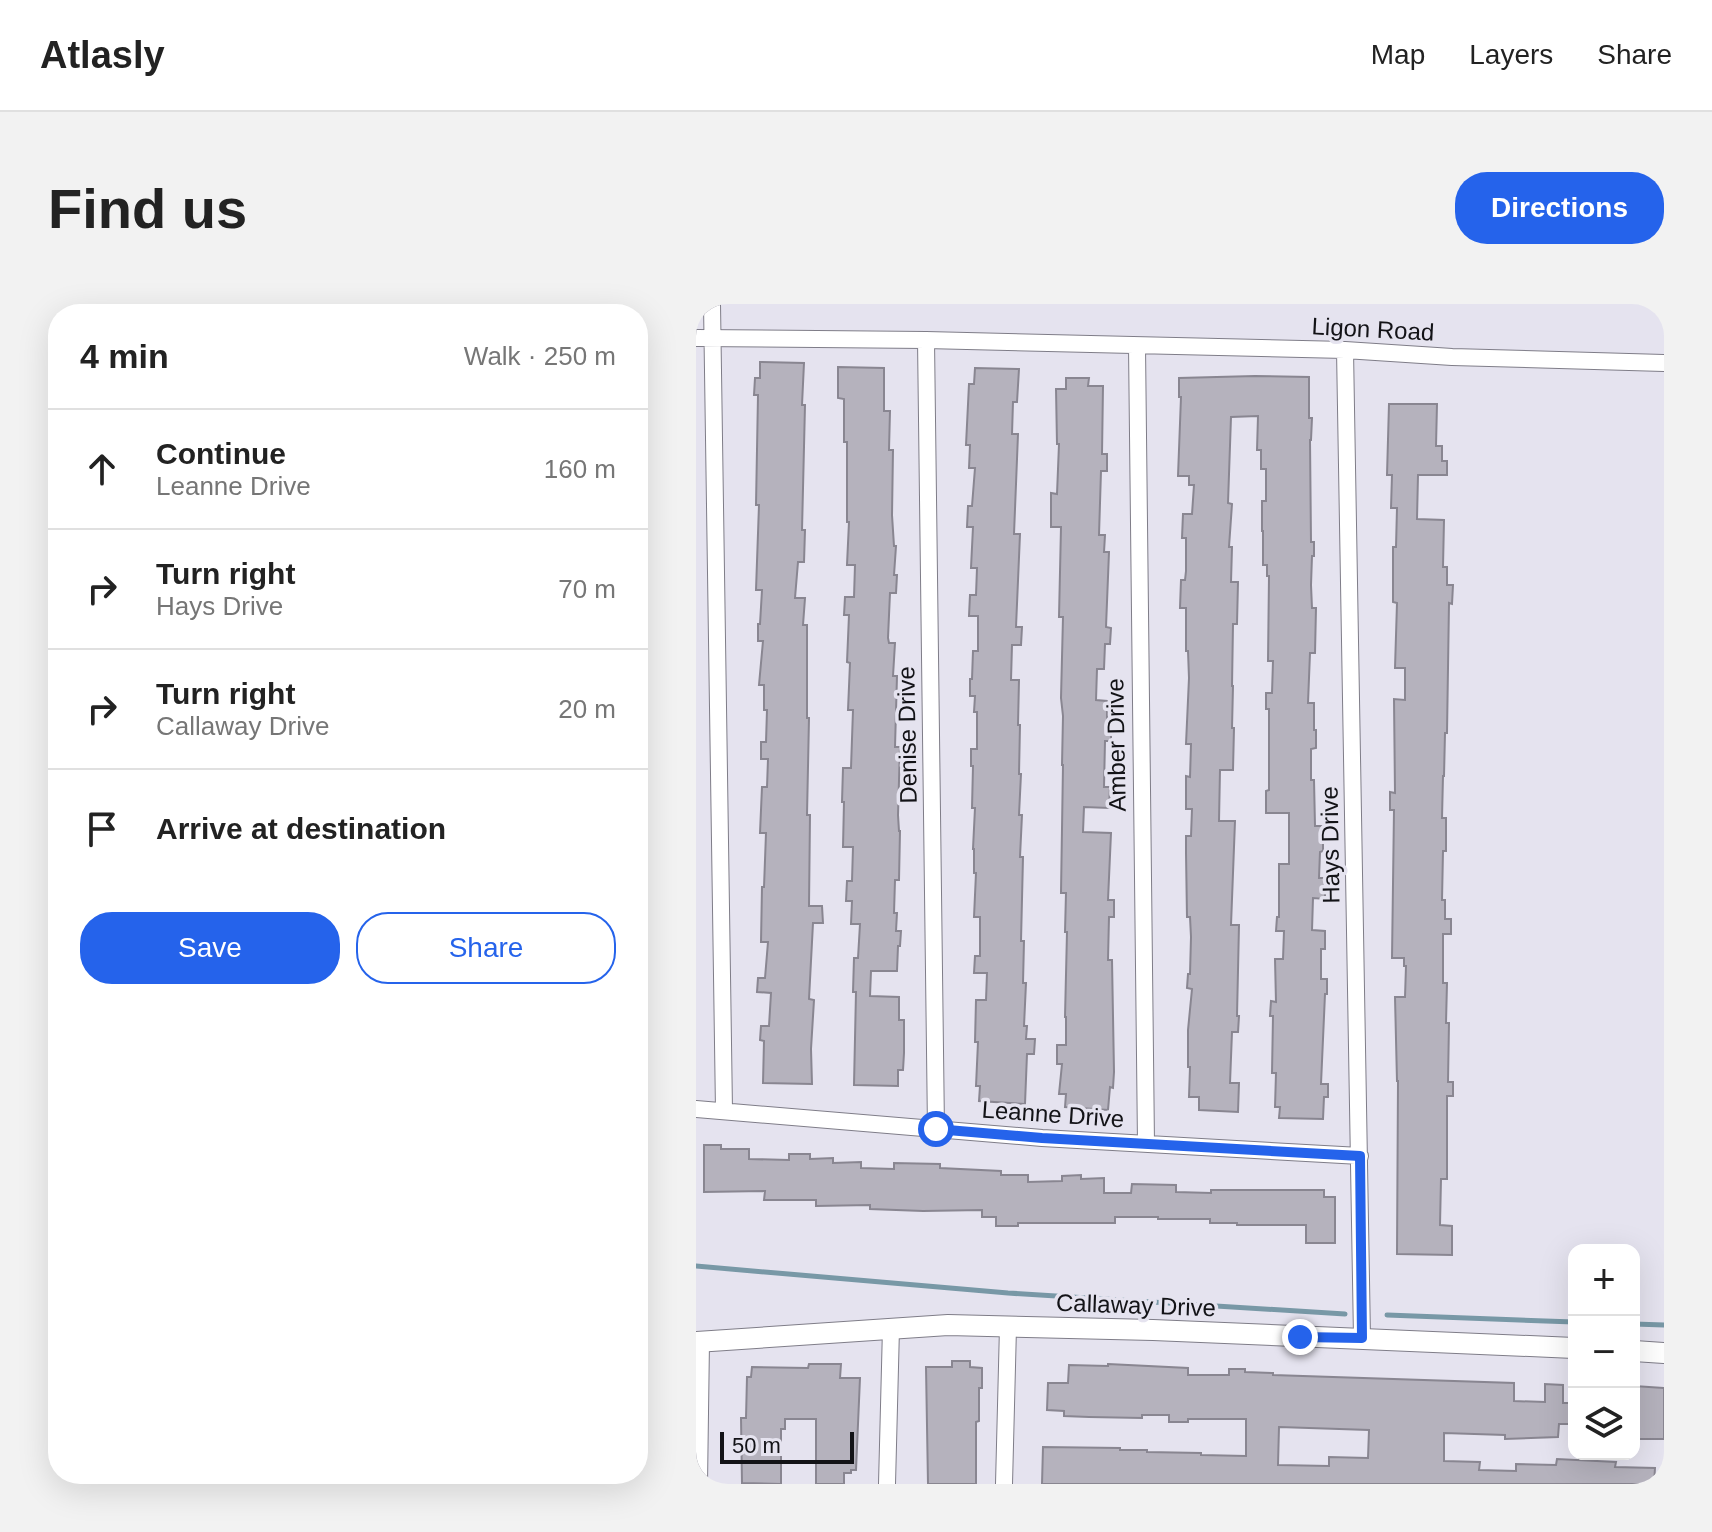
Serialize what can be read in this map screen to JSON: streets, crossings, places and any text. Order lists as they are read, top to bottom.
{
  "streets": {
    "street": [
      "Ligon Road",
      "Denise Drive",
      "Amber Drive",
      "Hays Drive",
      "Leanne Drive",
      "Callaway Drive"
    ]
  },
  "crossings": [
    ["Ligon Road", "Denise Drive"],
    ["Ligon Road", "Amber Drive"],
    ["Ligon Road", "Hays Drive"],
    ["Denise Drive", "Leanne Drive"],
    ["Amber Drive", "Leanne Drive"],
    ["Hays Drive", "Leanne Drive"],
    ["Hays Drive", "Callaway Drive"]
  ],
  "scale_bar": "50 m",
  "page": {
    "header": "Atlasly",
    "nav": ["Map", "Layers", "Share"],
    "buttons": [
      "Directions",
      ["Save", "Share"]
    ],
    "title": "Find us",
    "heading": ["4 min", "Walk · 250 m"],
    "list": [
      ["Continue", "Leanne Drive", "160 m"],
      ["Turn right", "Hays Drive", "70 m"],
      ["Turn right", "Callaway Drive", "20 m"],
      "Arrive at destination"
    ],
    "map_buttons": ["+", "−"],
    "scale": "50 m"
  }
}
